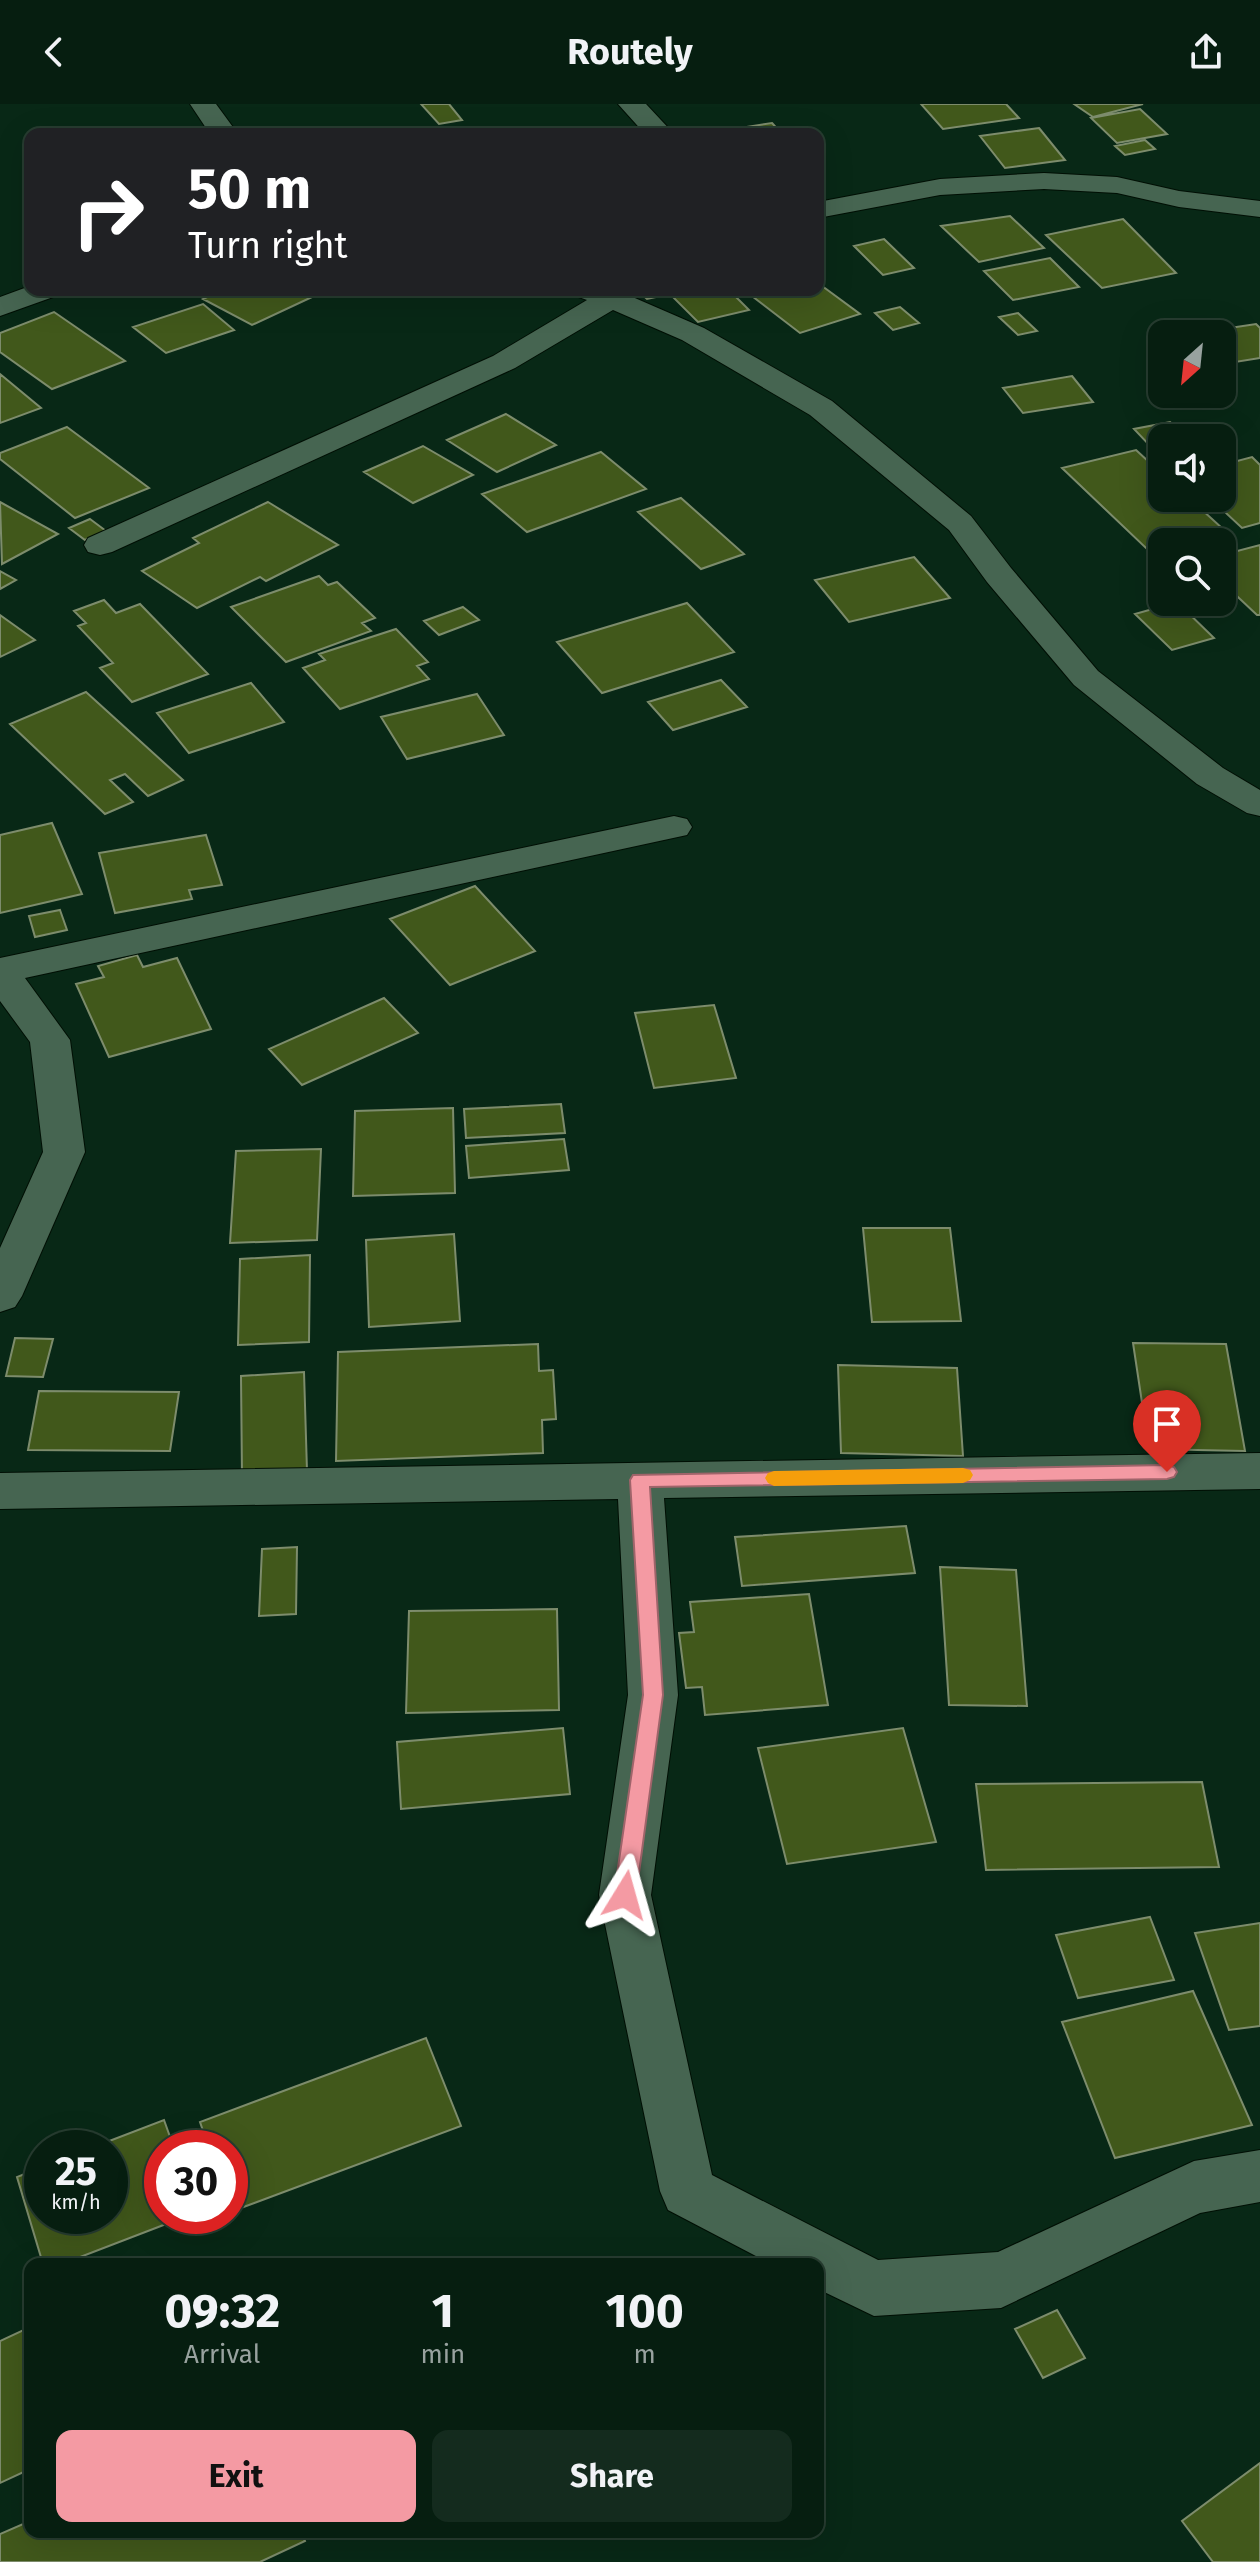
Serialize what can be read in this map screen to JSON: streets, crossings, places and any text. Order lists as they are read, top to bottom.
{
  "north": "bottom left",
  "page": {
    "header": "Routely",
    "turn": ["50 m", "Turn right"],
    "speed": "25 km/h",
    "limit": "30",
    "eta": [
      "09:32",
      "Arrival",
      "1",
      "min",
      "100",
      "m"
    ],
    "buttons": ["Exit", "Share"]
  }
}
